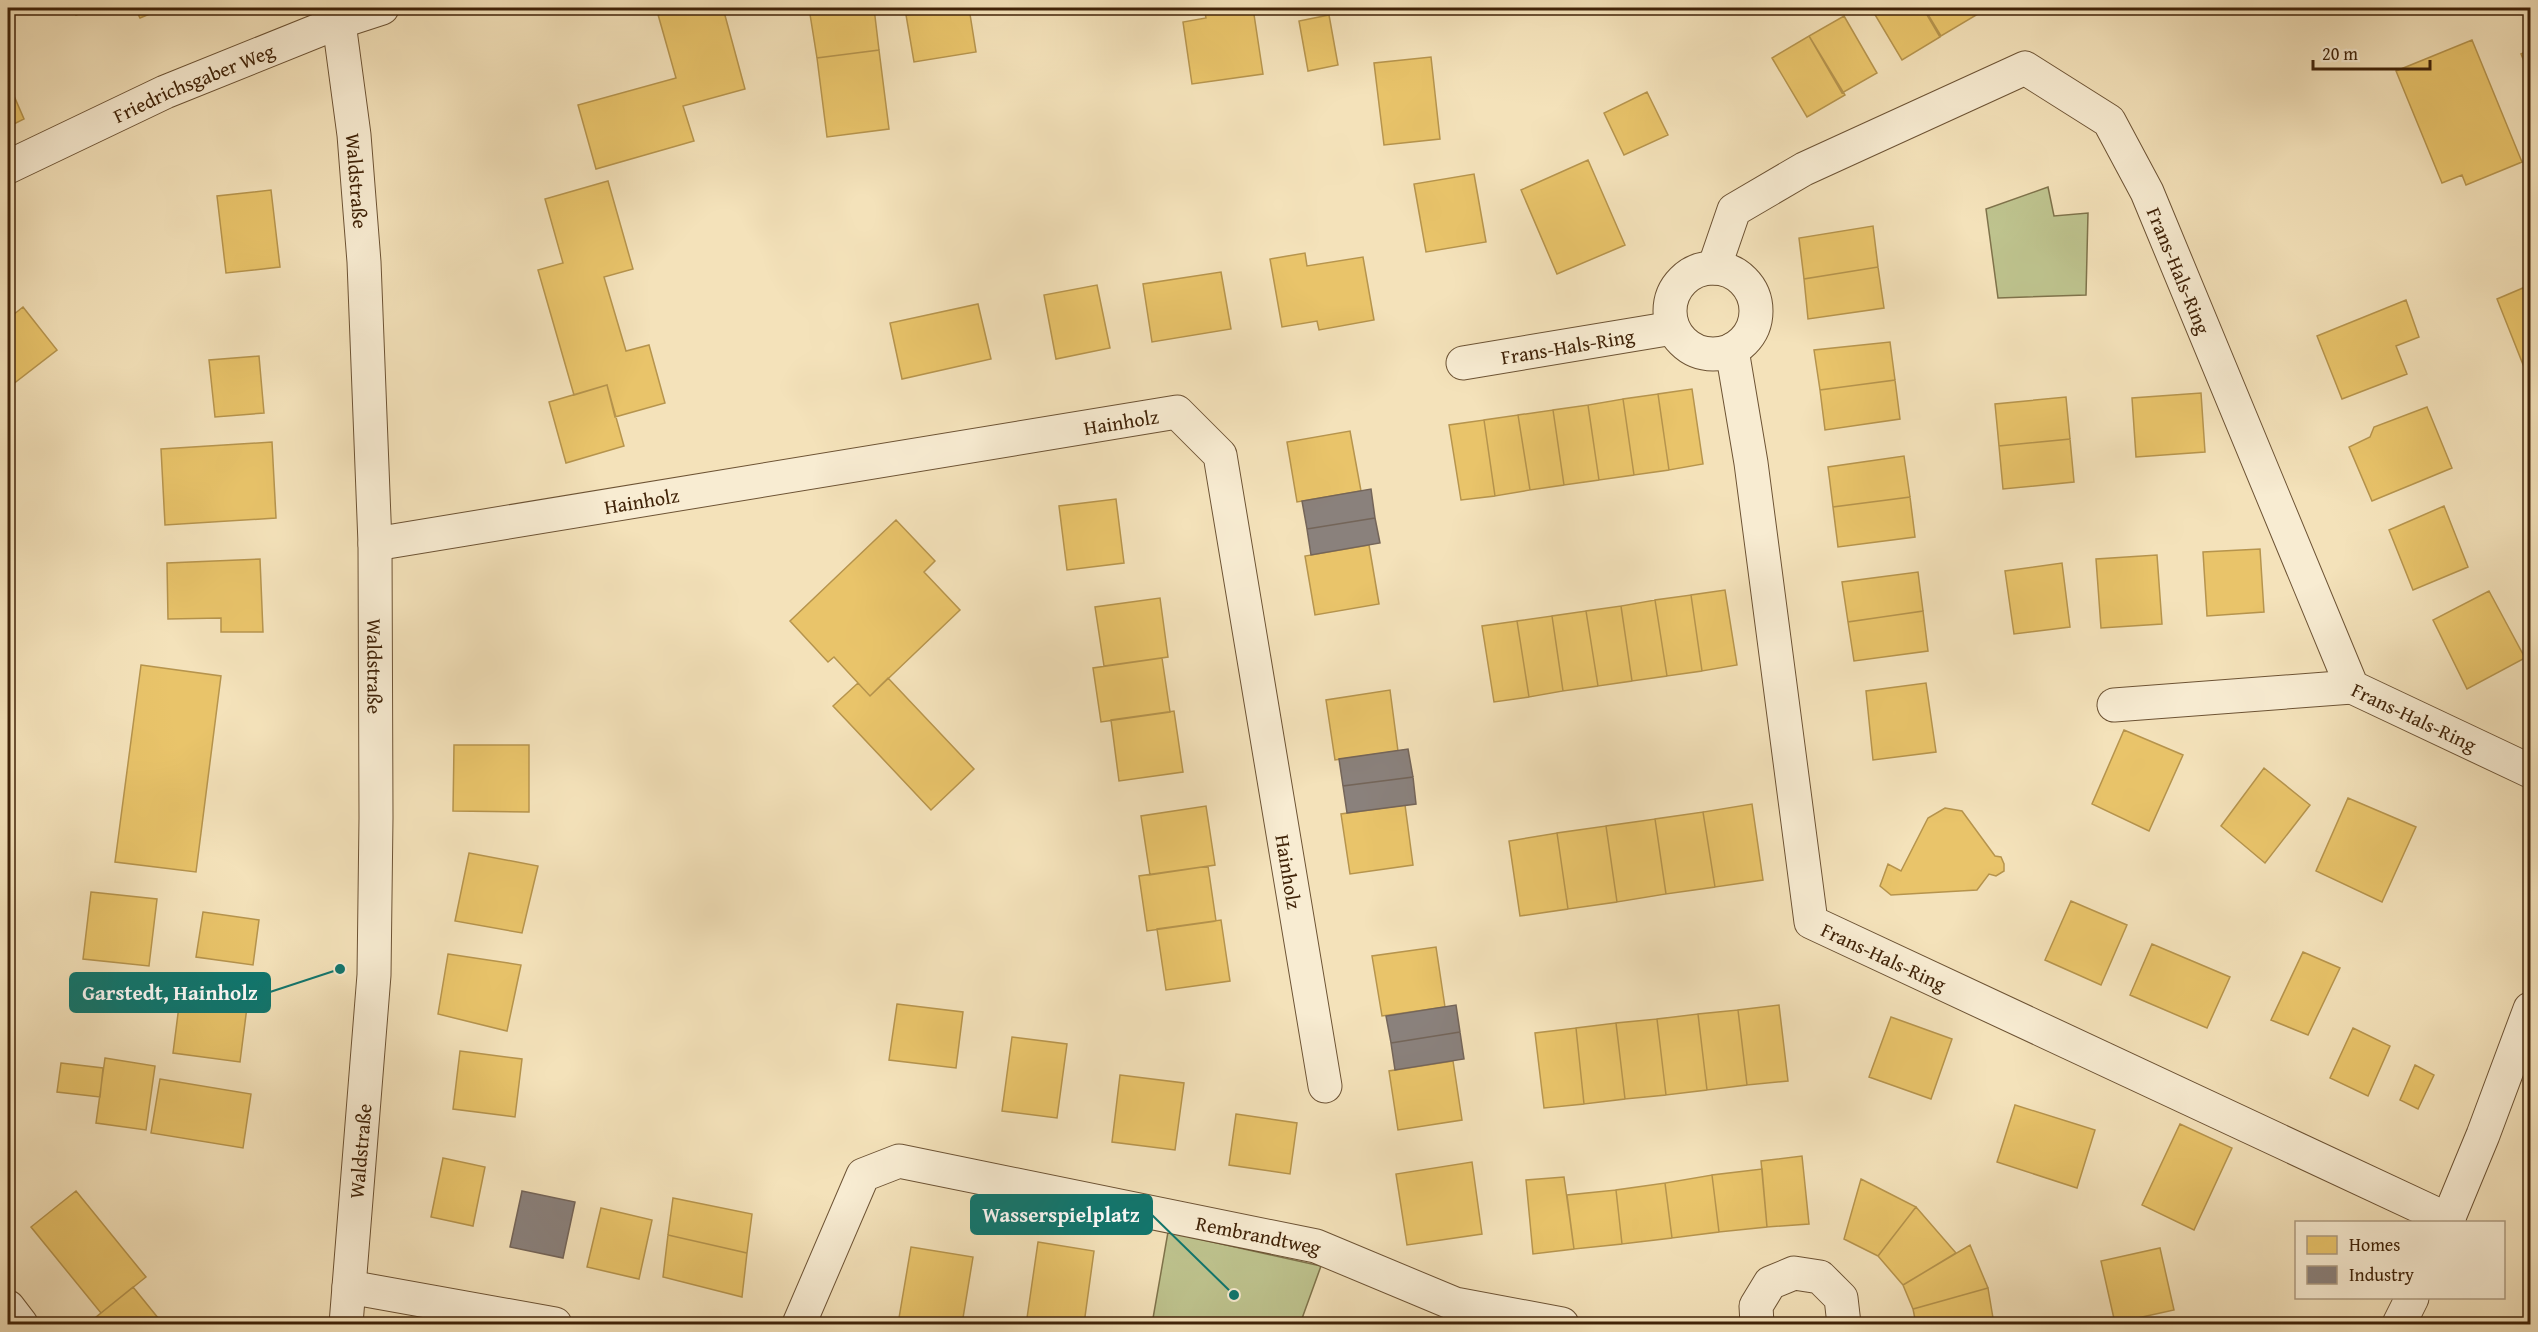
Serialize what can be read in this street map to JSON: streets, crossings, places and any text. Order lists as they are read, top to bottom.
{
  "streets": {
    "street": [
      "Friedrichsgaber Weg",
      "Waldstraße",
      "Frans-Hals-Ring",
      "Hainholz",
      "Rembrandtweg"
    ]
  },
  "crossings": [
    ["Friedrichsgaber Weg", "Waldstraße"],
    ["Waldstraße", "Hainholz"]
  ],
  "places": ["Garstedt, Hainholz", "Wasserspielplatz"],
  "legend": ["Homes", "Industry"],
  "scale_bar": "20 m"
}
